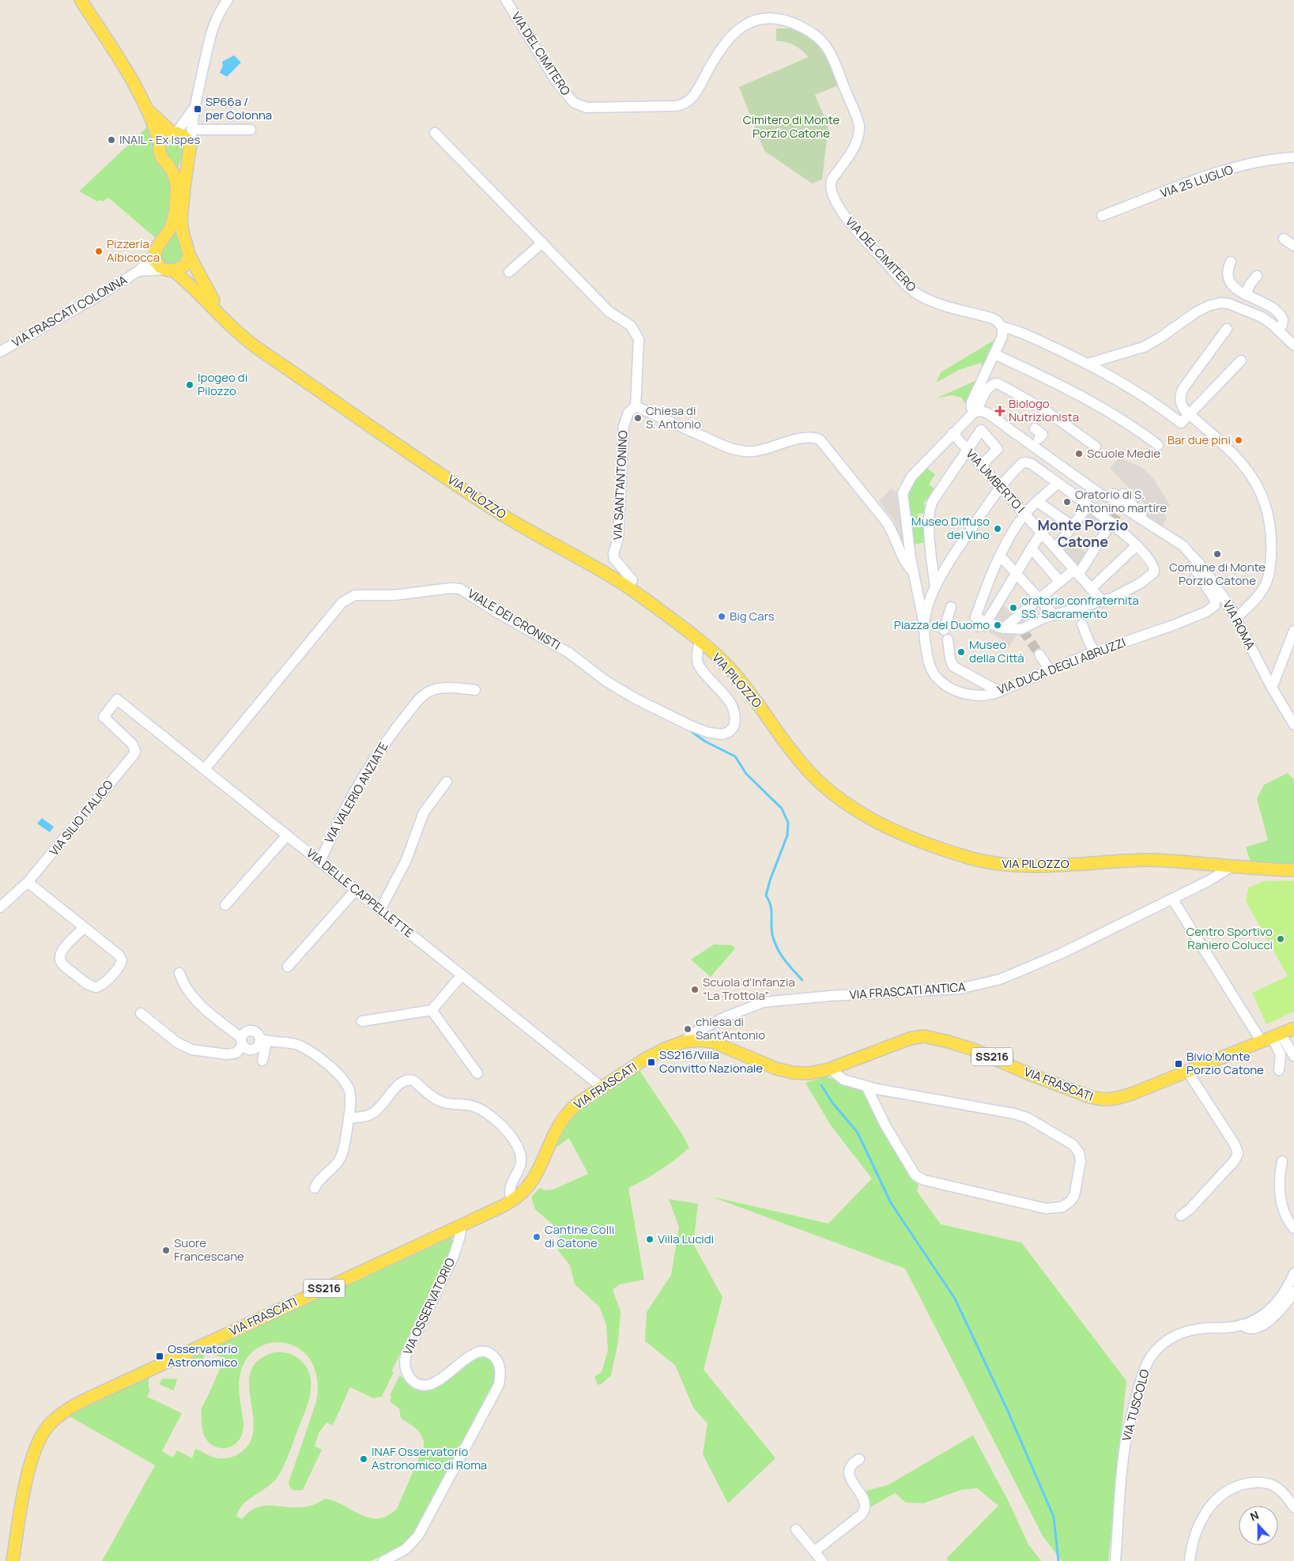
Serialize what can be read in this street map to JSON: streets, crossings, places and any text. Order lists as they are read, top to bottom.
{
  "streets": {
    "main road": [
      "VIA FRASCATI COLONNA",
      "VIA PILOZZO",
      "SS216",
      "VIA FRASCATI"
    ],
    "street": [
      "VIA DEL CIMITERO",
      "VIA 25 LUGLIO",
      "VIA UMBERTO I",
      "VIA SANT'ANTONINO",
      "VIALE DEI CRONISTI",
      "VIA ROMA",
      "VIA DUCA DEGLI ABRUZZI",
      "VIA VALERIO ANZIATE",
      "VIA SILIO ITALICO",
      "VIA DELLE CAPPELLETTE",
      "VIA FRASCATI ANTICA",
      "VIA OSSERVATORIO",
      "VIA TUSCOLO"
    ]
  },
  "crossings": [
    ["VIA FRASCATI COLONNA", "VIA PILOZZO"],
    ["VIA UMBERTO I", "VIA DUCA DEGLI ABRUZZI"],
    ["VIA SANT'ANTONINO", "VIA PILOZZO"],
    ["VIA PILOZZO", "VIALE DEI CRONISTI"],
    ["VIA PILOZZO", "VIA FRASCATI ANTICA"],
    ["VIALE DEI CRONISTI", "VIA DELLE CAPPELLETTE"],
    ["VIA ROMA", "VIA DUCA DEGLI ABRUZZI"],
    ["VIA VALERIO ANZIATE", "VIA DELLE CAPPELLETTE"],
    ["VIA SILIO ITALICO", "VIA DELLE CAPPELLETTE"],
    ["VIA DELLE CAPPELLETTE", "VIA FRASCATI"],
    ["VIA FRASCATI ANTICA", "VIA FRASCATI"],
    ["VIA FRASCATI", "VIA OSSERVATORIO"]
  ],
  "districts": ["Monte Porzio Catone"],
  "parks": ["Cimitero di Monte Porzio Catone"],
  "places": {
    "transit": [
      "SP66a / per Colonna",
      "SS216/Villa Convitto Nazionale",
      "Bivio Monte Porzio Catone",
      "Osservatorio Astronomico"
    ],
    "other": [
      "INAIL - Ex Ispes",
      "Pizzeria Albicocca",
      "Ipogeo di Pilozzo",
      "Chiesa di S. Antonio",
      "Bar due pini",
      "Scuole Medie",
      "Oratorio di S. Antonino martire",
      "Museo Diffuso del Vino",
      "Comune di Monte Porzio Catone",
      "oratorio confraternita SS. Sacramento",
      "Big Cars",
      "Piazza del Duomo",
      "Museo della Città",
      "Centro Sportivo Raniero Colucci",
      "Scuola d’Infanzia “La Trottola”",
      "chiesa di Sant'Antonio",
      "Cantine Colli di Catone",
      "Villa Lucidi",
      "Suore Francescane",
      "INAF Osservatorio Astronomico di Roma"
    ],
    "health": ["Biologo Nutrizionista"]
  },
  "north": "top"
}
